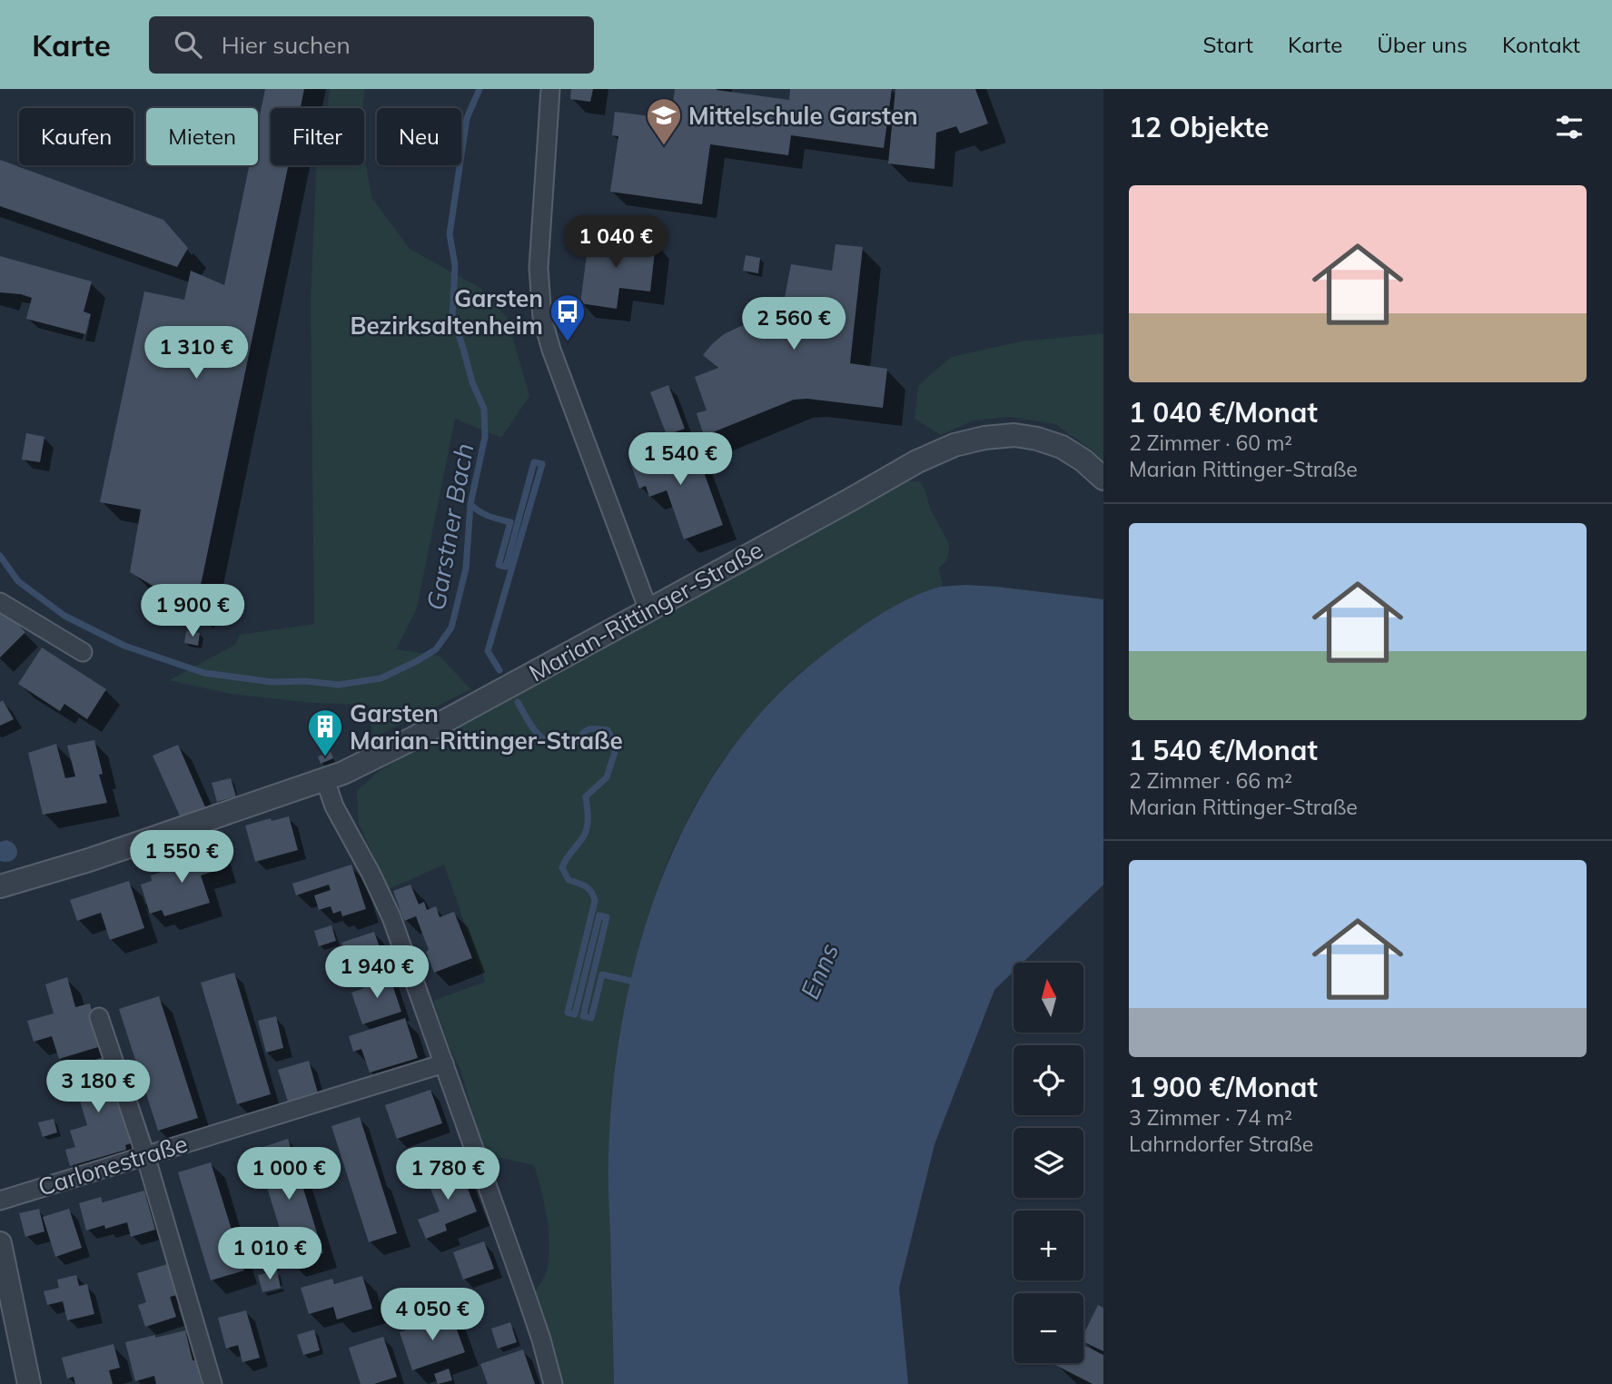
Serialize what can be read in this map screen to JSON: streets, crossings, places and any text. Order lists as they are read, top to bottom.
{
  "streets": {
    "street": ["Marian-Rittinger-Straße", "Carlonestraße"]
  },
  "water": ["Garstner Bach", "Enns"],
  "places": {
    "school or university": ["Mittelschule Garsten"],
    "bus stop": ["Garsten Bezirksaltenheim"],
    "building": ["Garsten Marian-Rittinger-Straße"]
  },
  "north": "top",
  "page": {
    "header": "Karte",
    "search": "Hier suchen",
    "nav": [
      "Start",
      "Karte",
      "Über uns",
      "Kontakt"
    ],
    "heading": "12 Objekte",
    "chip": [
      "Kaufen",
      "Mieten",
      "Filter",
      "Neu"
    ],
    "list": [
      {
        "name": "1 040 €/Monat",
        "note": "2 Zimmer · 60 m² · Marian Rittinger-Straße"
      },
      {
        "name": "1 540 €/Monat",
        "note": "2 Zimmer · 66 m² · Marian Rittinger-Straße"
      },
      {
        "name": "1 900 €/Monat",
        "note": "3 Zimmer · 74 m² · Lahrndorfer Straße"
      }
    ],
    "price": [
      "1 040 €",
      "2 560 €",
      "1 310 €",
      "1 540 €",
      "1 900 €",
      "1 550 €",
      "1 940 €",
      "3 180 €",
      "1 000 €",
      "1 780 €",
      "1 010 €",
      "4 050 €"
    ],
    "map_buttons": ["+", "−"]
  }
}
